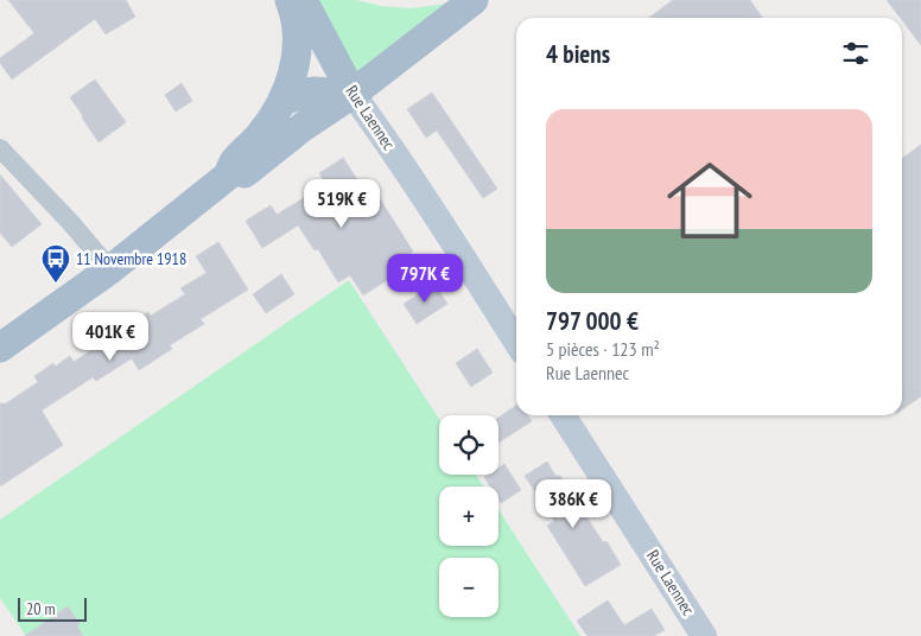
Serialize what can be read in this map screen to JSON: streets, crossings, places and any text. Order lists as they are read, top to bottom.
{
  "streets": {
    "main road": ["Rue Laennec"]
  },
  "places": {
    "bus stop": ["11 Novembre 1918"]
  },
  "scale_bar": "20 m",
  "page": {
    "heading": "4 biens",
    "list": [
      {
        "name": "797 000 €",
        "note": "5 pièces · 123 m² · Rue Laennec"
      }
    ],
    "price": [
      "519K €",
      "797K €",
      "401K €",
      "386K €"
    ],
    "map_buttons": ["+", "−"],
    "scale": "20 m"
  }
}
